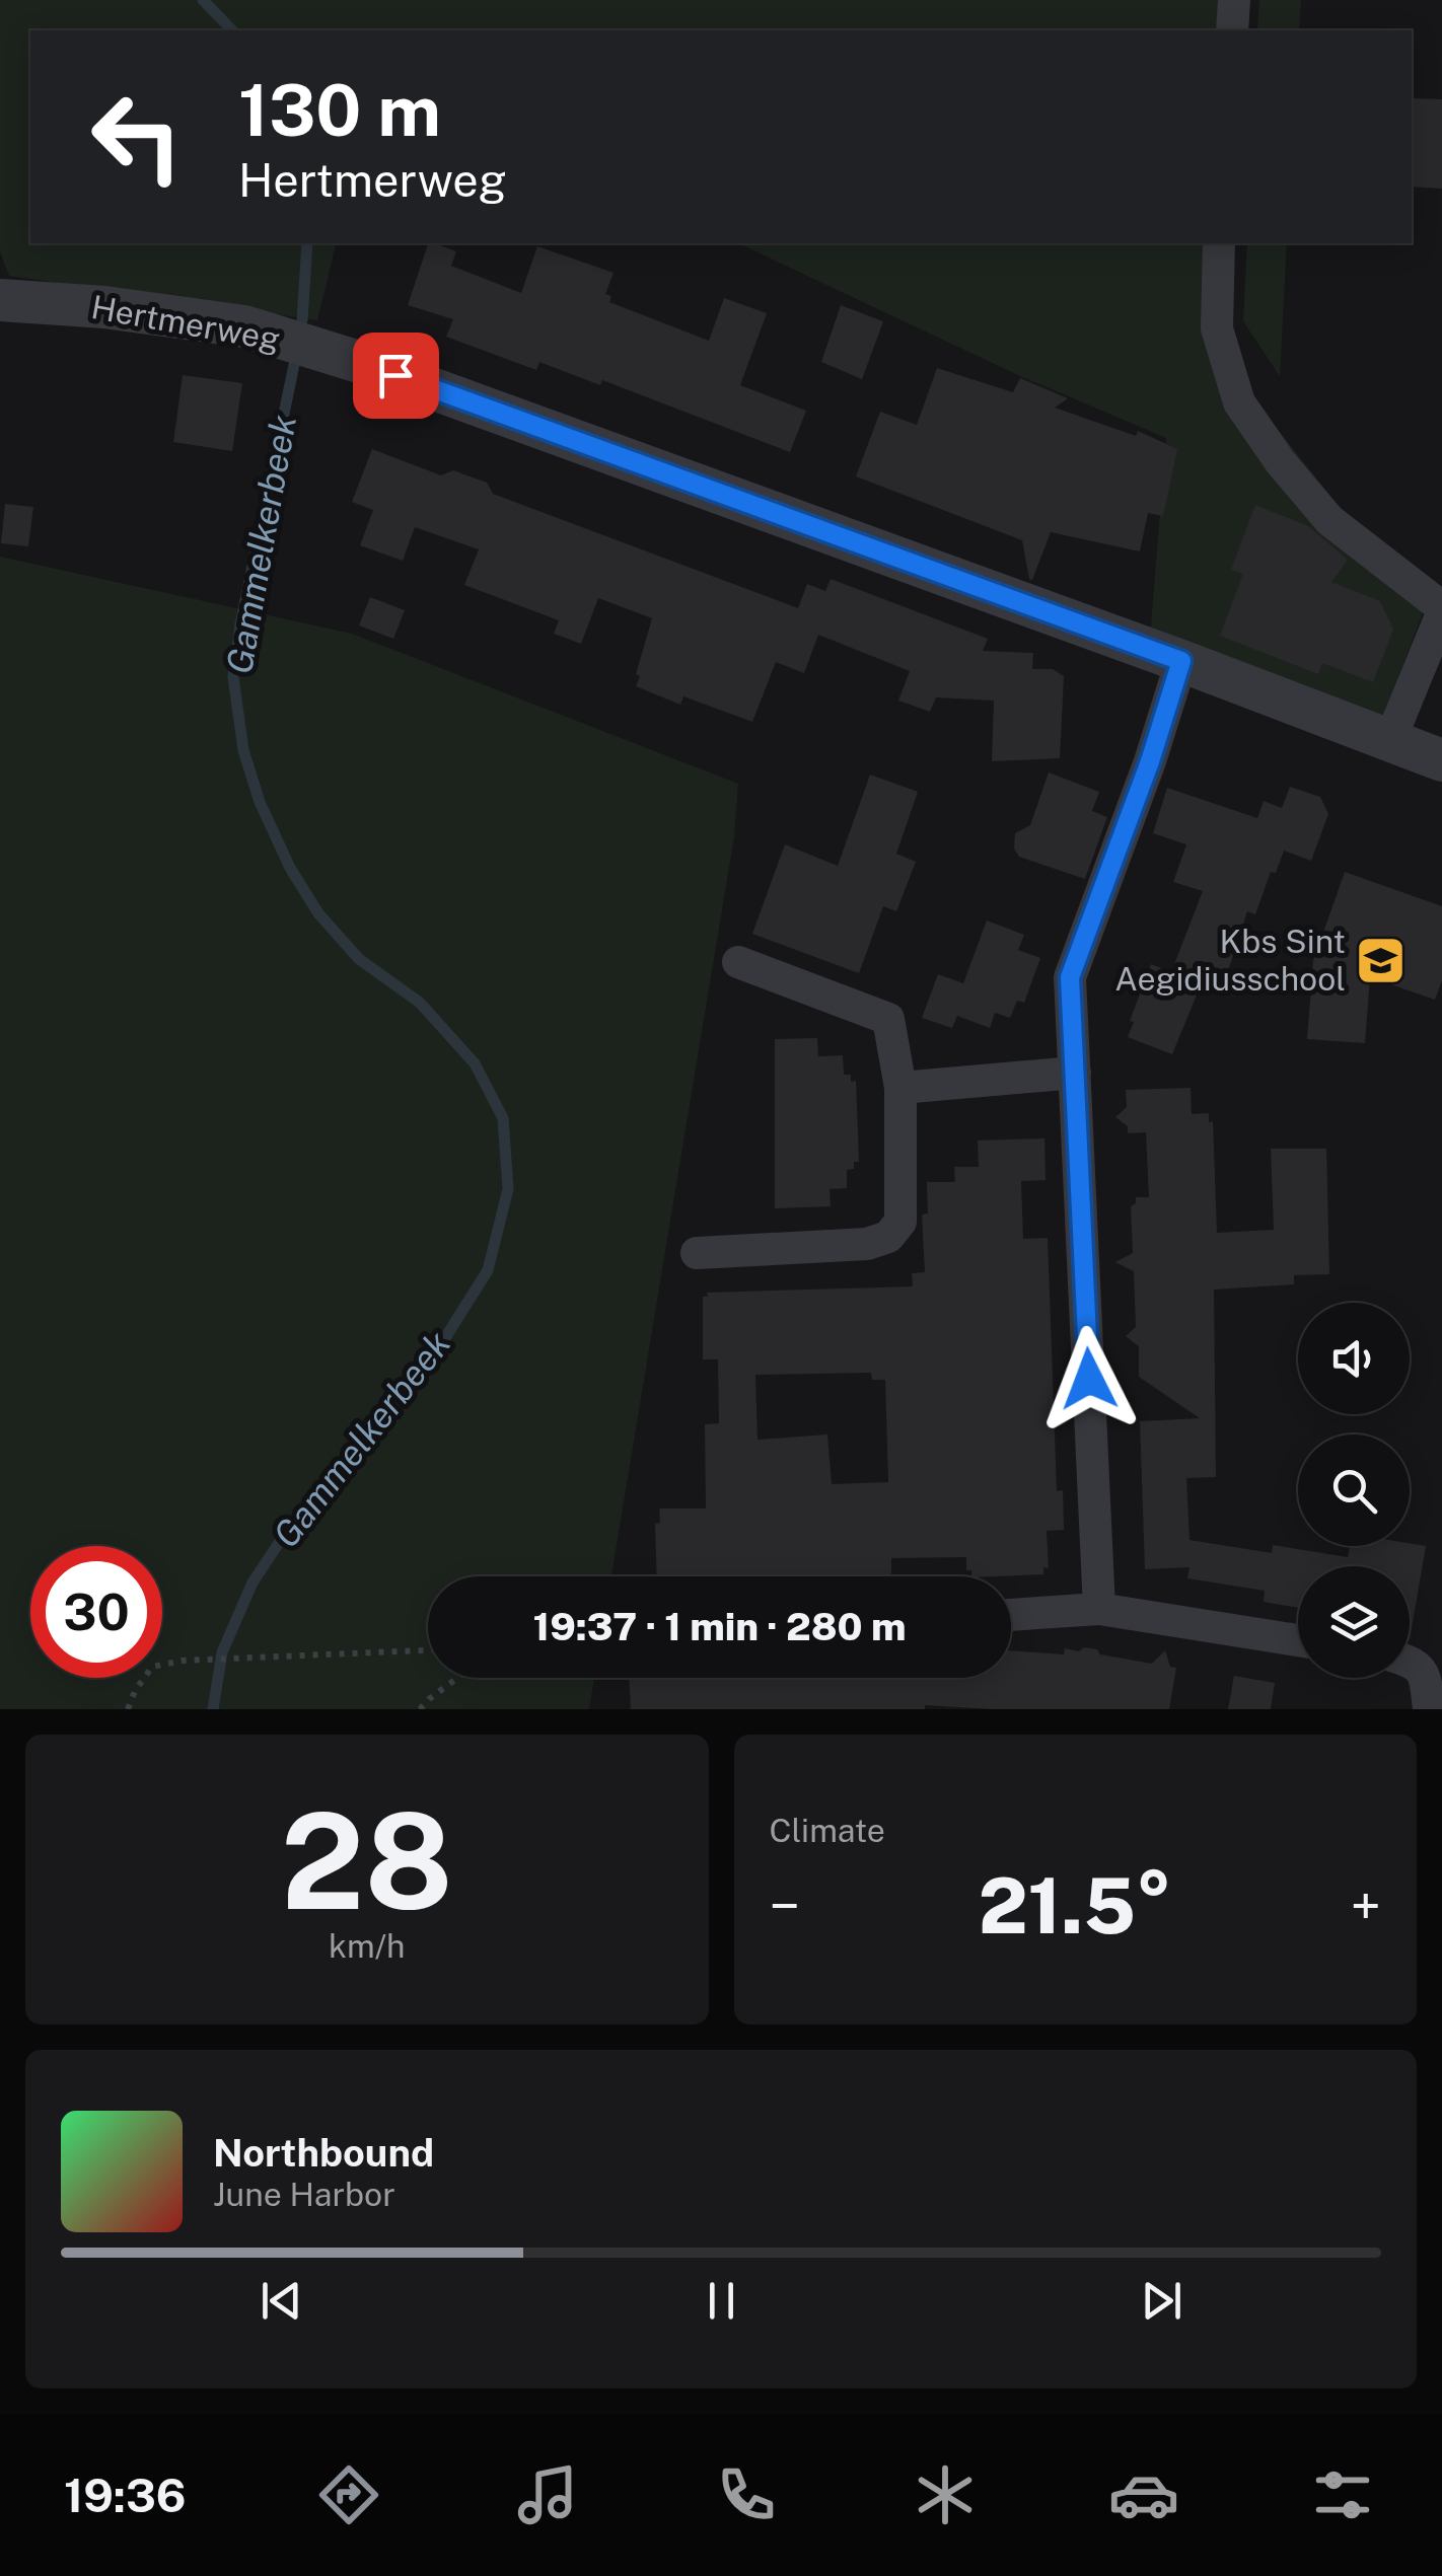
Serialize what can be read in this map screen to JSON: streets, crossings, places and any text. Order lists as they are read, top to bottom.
{
  "streets": {
    "street": ["Hertmerweg"]
  },
  "water": ["Gammelkerbeek"],
  "places": {
    "school or university": ["Kbs Sint Aegidiusschool"]
  },
  "page": {
    "turn": ["130 m", "Hertmerweg"],
    "limit": "30",
    "trip": "19:37 · 1 min · 280 m",
    "tile": [
      ["28", "km/h"],
      "Climate"
    ],
    "heat": ["−", "21.5°", "+"],
    "song": ["Northbound", "June Harbor"],
    "tabs": "19:36"
  }
}
